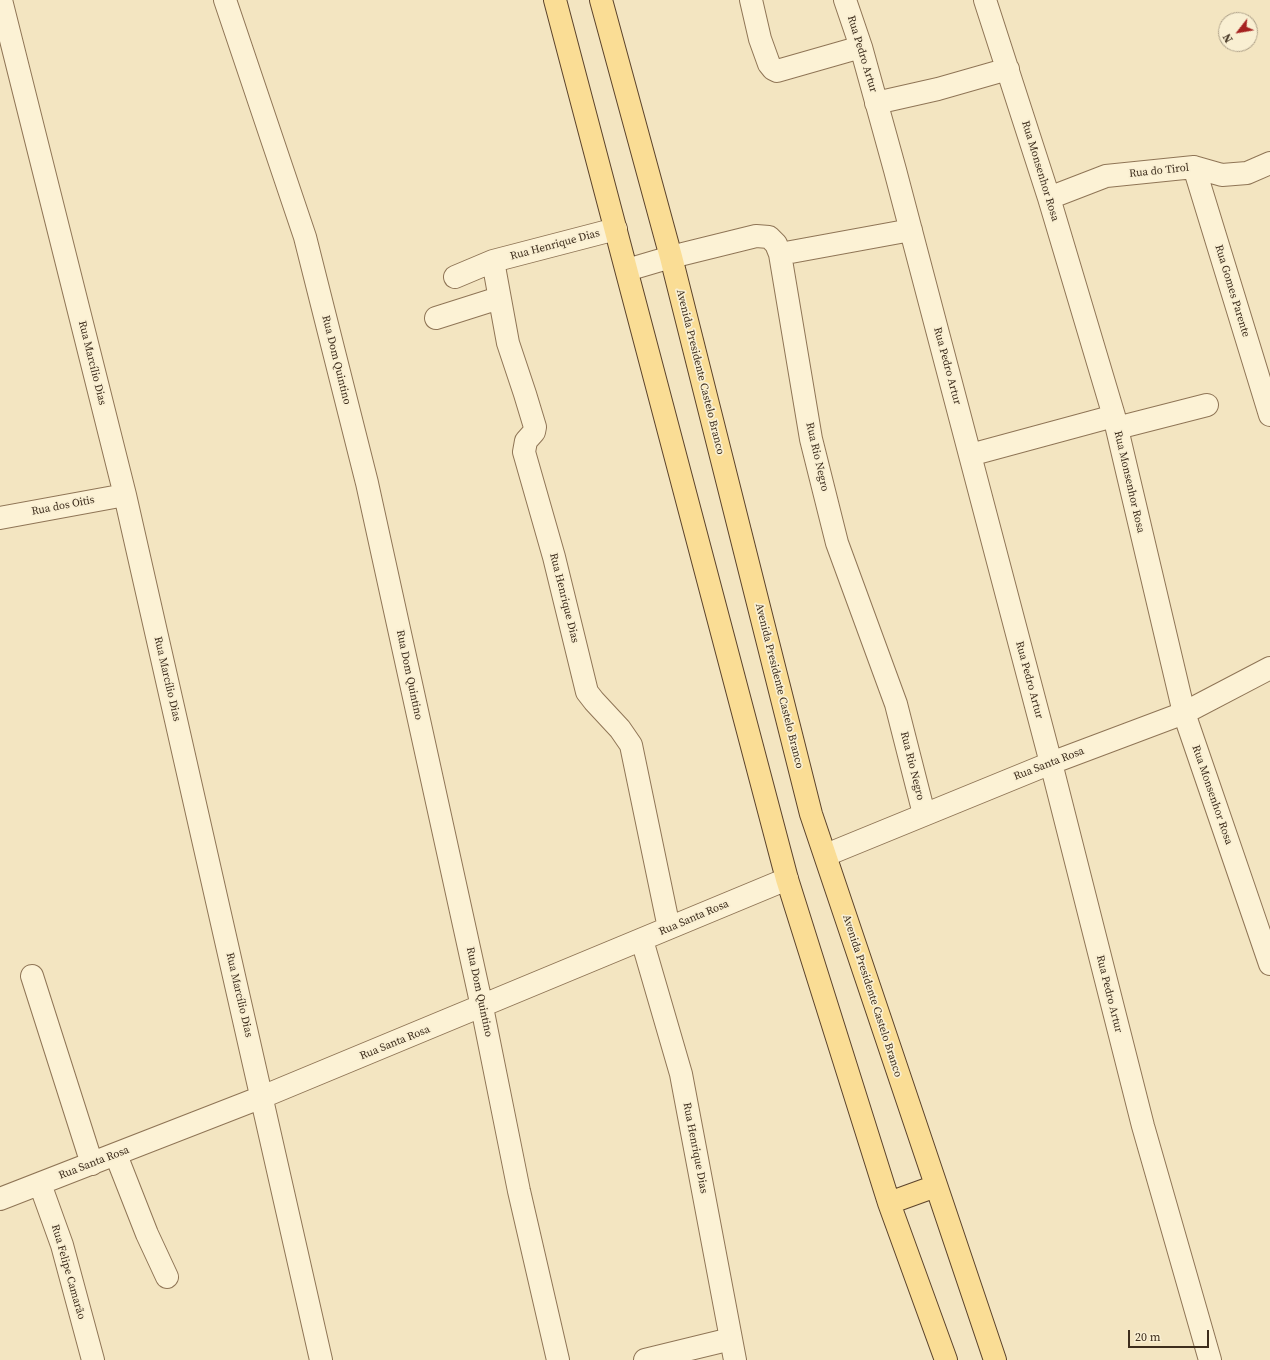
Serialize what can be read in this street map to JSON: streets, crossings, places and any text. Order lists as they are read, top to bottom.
{
  "streets": {
    "main road": ["Avenida Presidente Castelo Branco"],
    "street": [
      "Rua Pedro Artur",
      "Rua Monsenhor Rosa",
      "Rua do Tirol",
      "Rua Henrique Dias",
      "Rua Gomes Parente",
      "Rua Dom Quintino",
      "Rua Marcílio Dias",
      "Rua Rio Negro",
      "Rua dos Oitis",
      "Rua Santa Rosa",
      "Rua Felipe Camarão"
    ]
  },
  "crossings": [
    ["Rua Pedro Artur", "Rua Santa Rosa"],
    ["Rua Monsenhor Rosa", "Rua do Tirol"],
    ["Rua Monsenhor Rosa", "Rua Santa Rosa"],
    ["Rua do Tirol", "Rua Gomes Parente"],
    ["Rua Henrique Dias", "Rua Santa Rosa"],
    ["Rua Dom Quintino", "Rua Santa Rosa"],
    ["Rua Marcílio Dias", "Rua dos Oitis"],
    ["Rua Marcílio Dias", "Rua Santa Rosa"],
    ["Avenida Presidente Castelo Branco", "Rua Rio Negro"],
    ["Avenida Presidente Castelo Branco", "Rua Santa Rosa"],
    ["Rua Rio Negro", "Rua Santa Rosa"],
    ["Rua Santa Rosa", "Rua Felipe Camarão"]
  ],
  "scale_bar": "20 m",
  "north": "bottom left"
}
